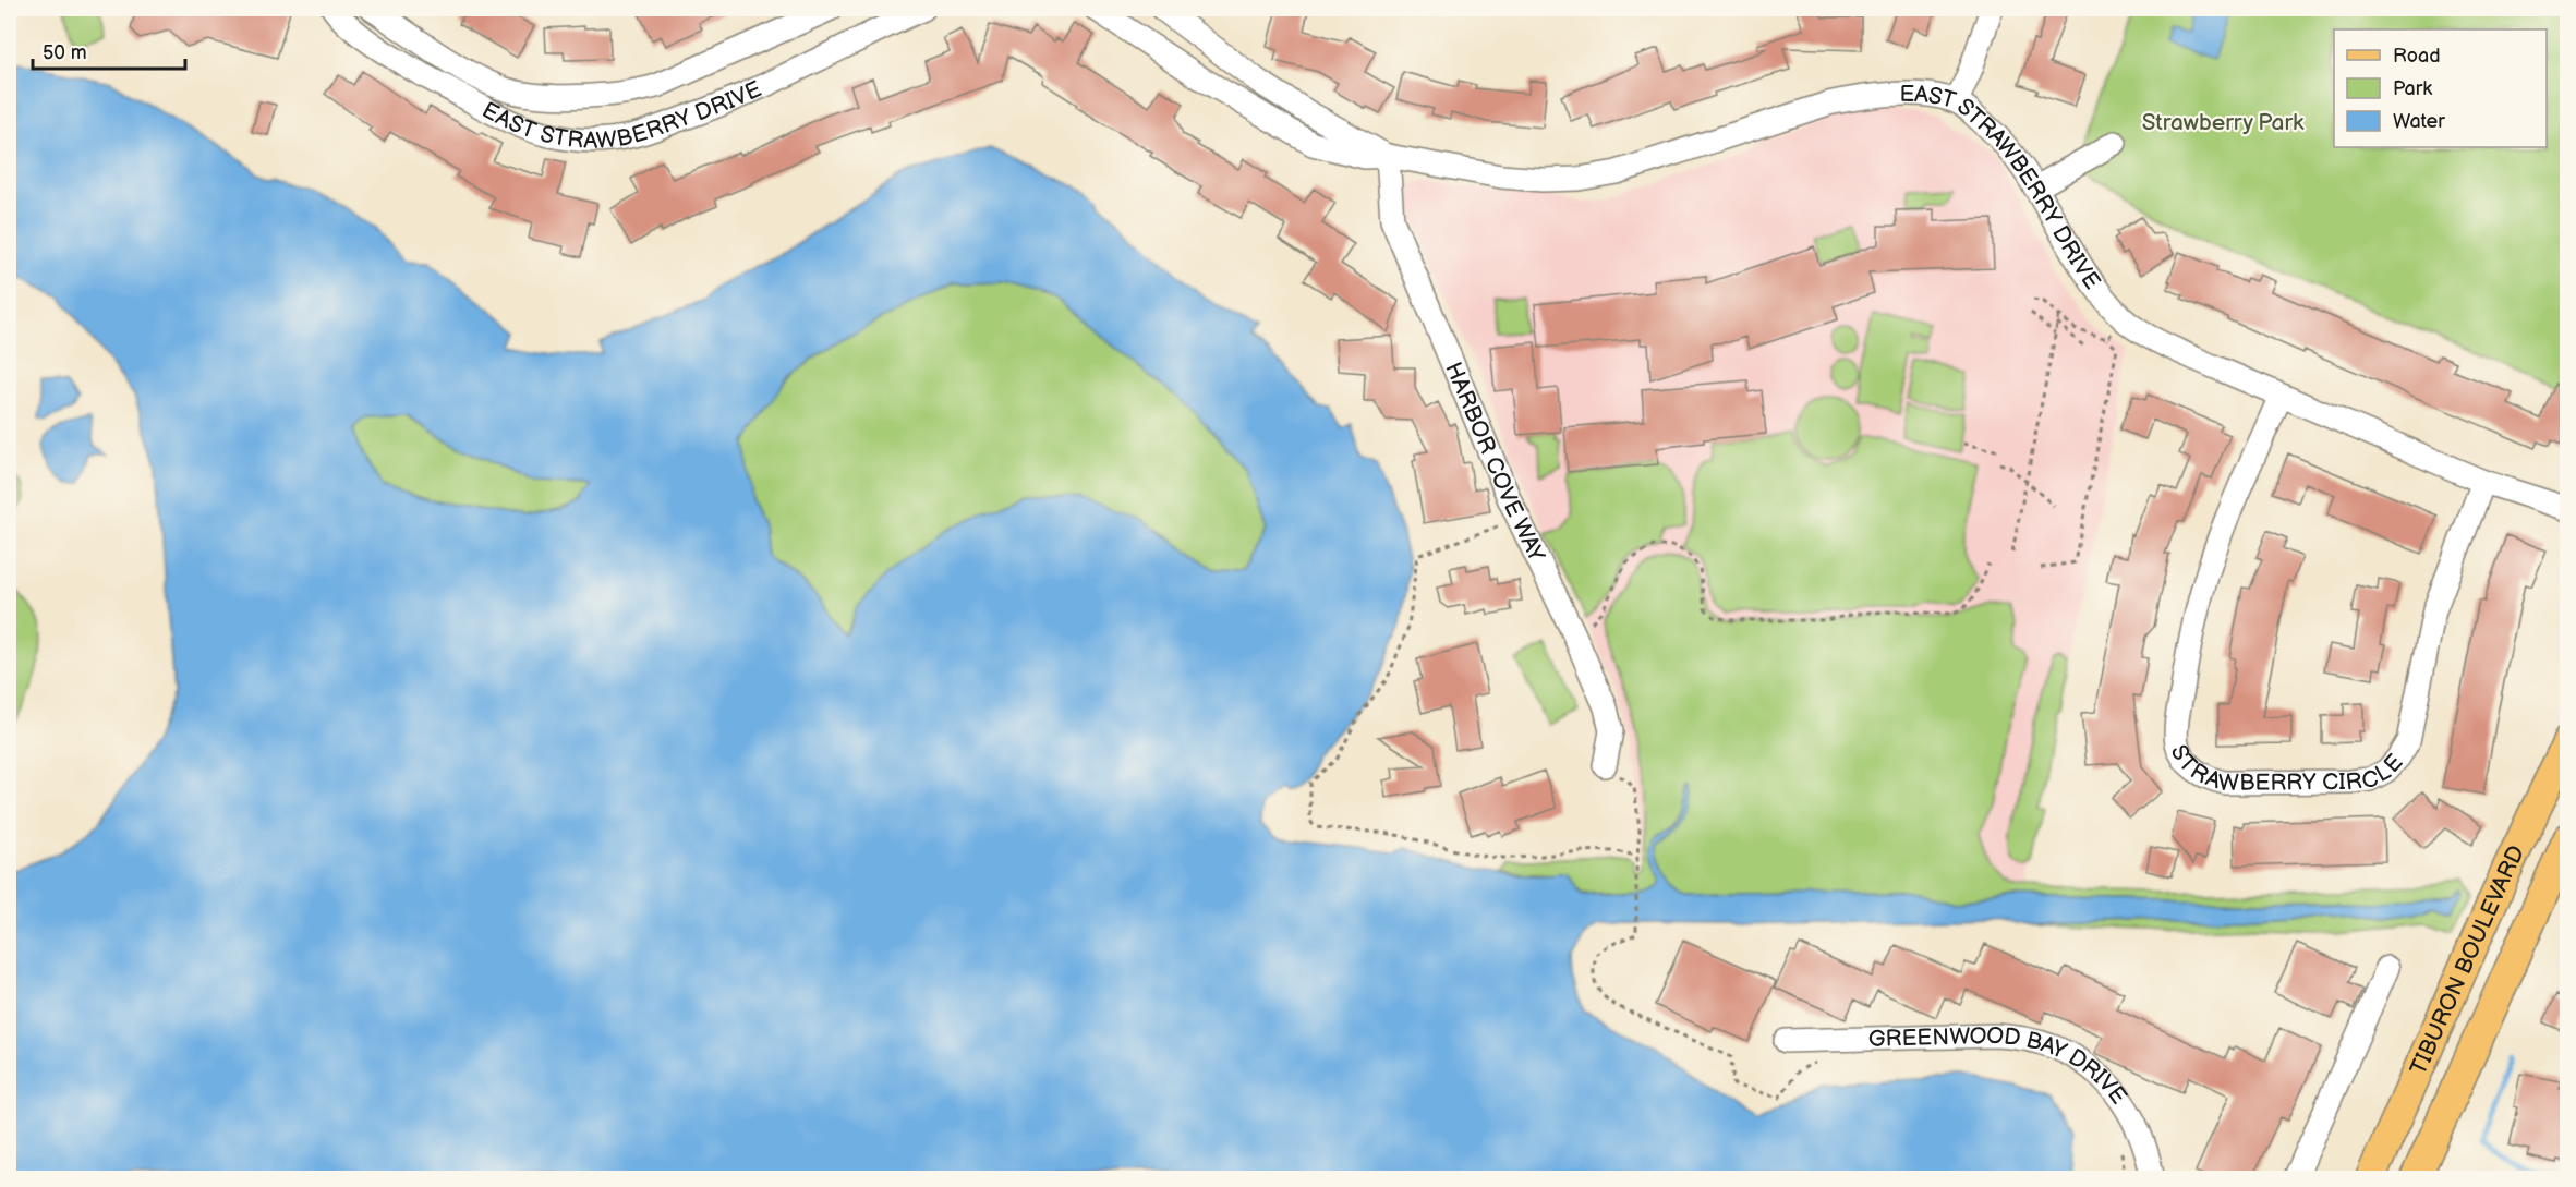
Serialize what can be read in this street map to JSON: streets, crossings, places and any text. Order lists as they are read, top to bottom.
{
  "streets": {
    "main road": ["TIBURON BOULEVARD"],
    "street": [
      "EAST STRAWBERRY DRIVE",
      "HARBOR COVE WAY",
      "STRAWBERRY CIRCLE",
      "GREENWOOD BAY DRIVE"
    ]
  },
  "crossings": [
    ["EAST STRAWBERRY DRIVE", "HARBOR COVE WAY"],
    ["EAST STRAWBERRY DRIVE", "STRAWBERRY CIRCLE"]
  ],
  "parks": ["Strawberry Park"],
  "legend": ["Road", "Park", "Water"],
  "scale_bar": "50 m"
}
